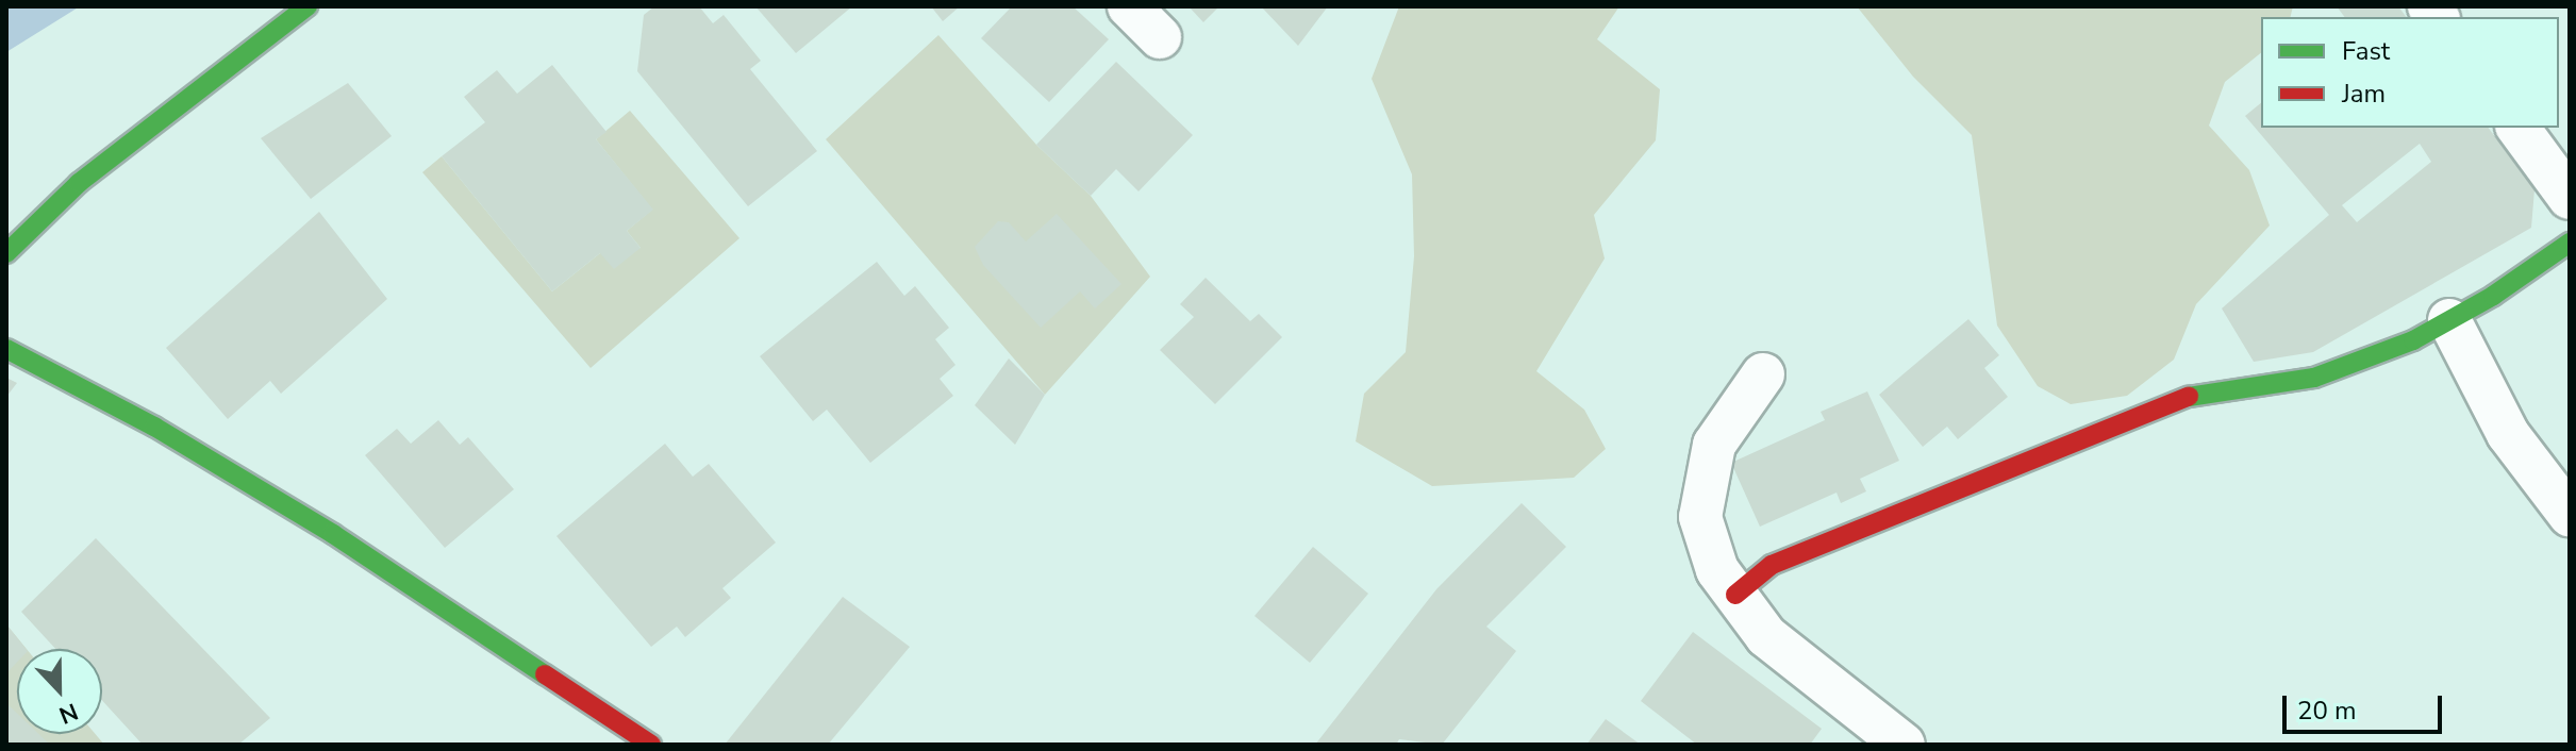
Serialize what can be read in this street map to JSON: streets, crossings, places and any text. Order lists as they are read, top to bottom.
{
  "legend": ["Fast", "Jam"],
  "scale_bar": "20 m",
  "north": "bottom"
}
